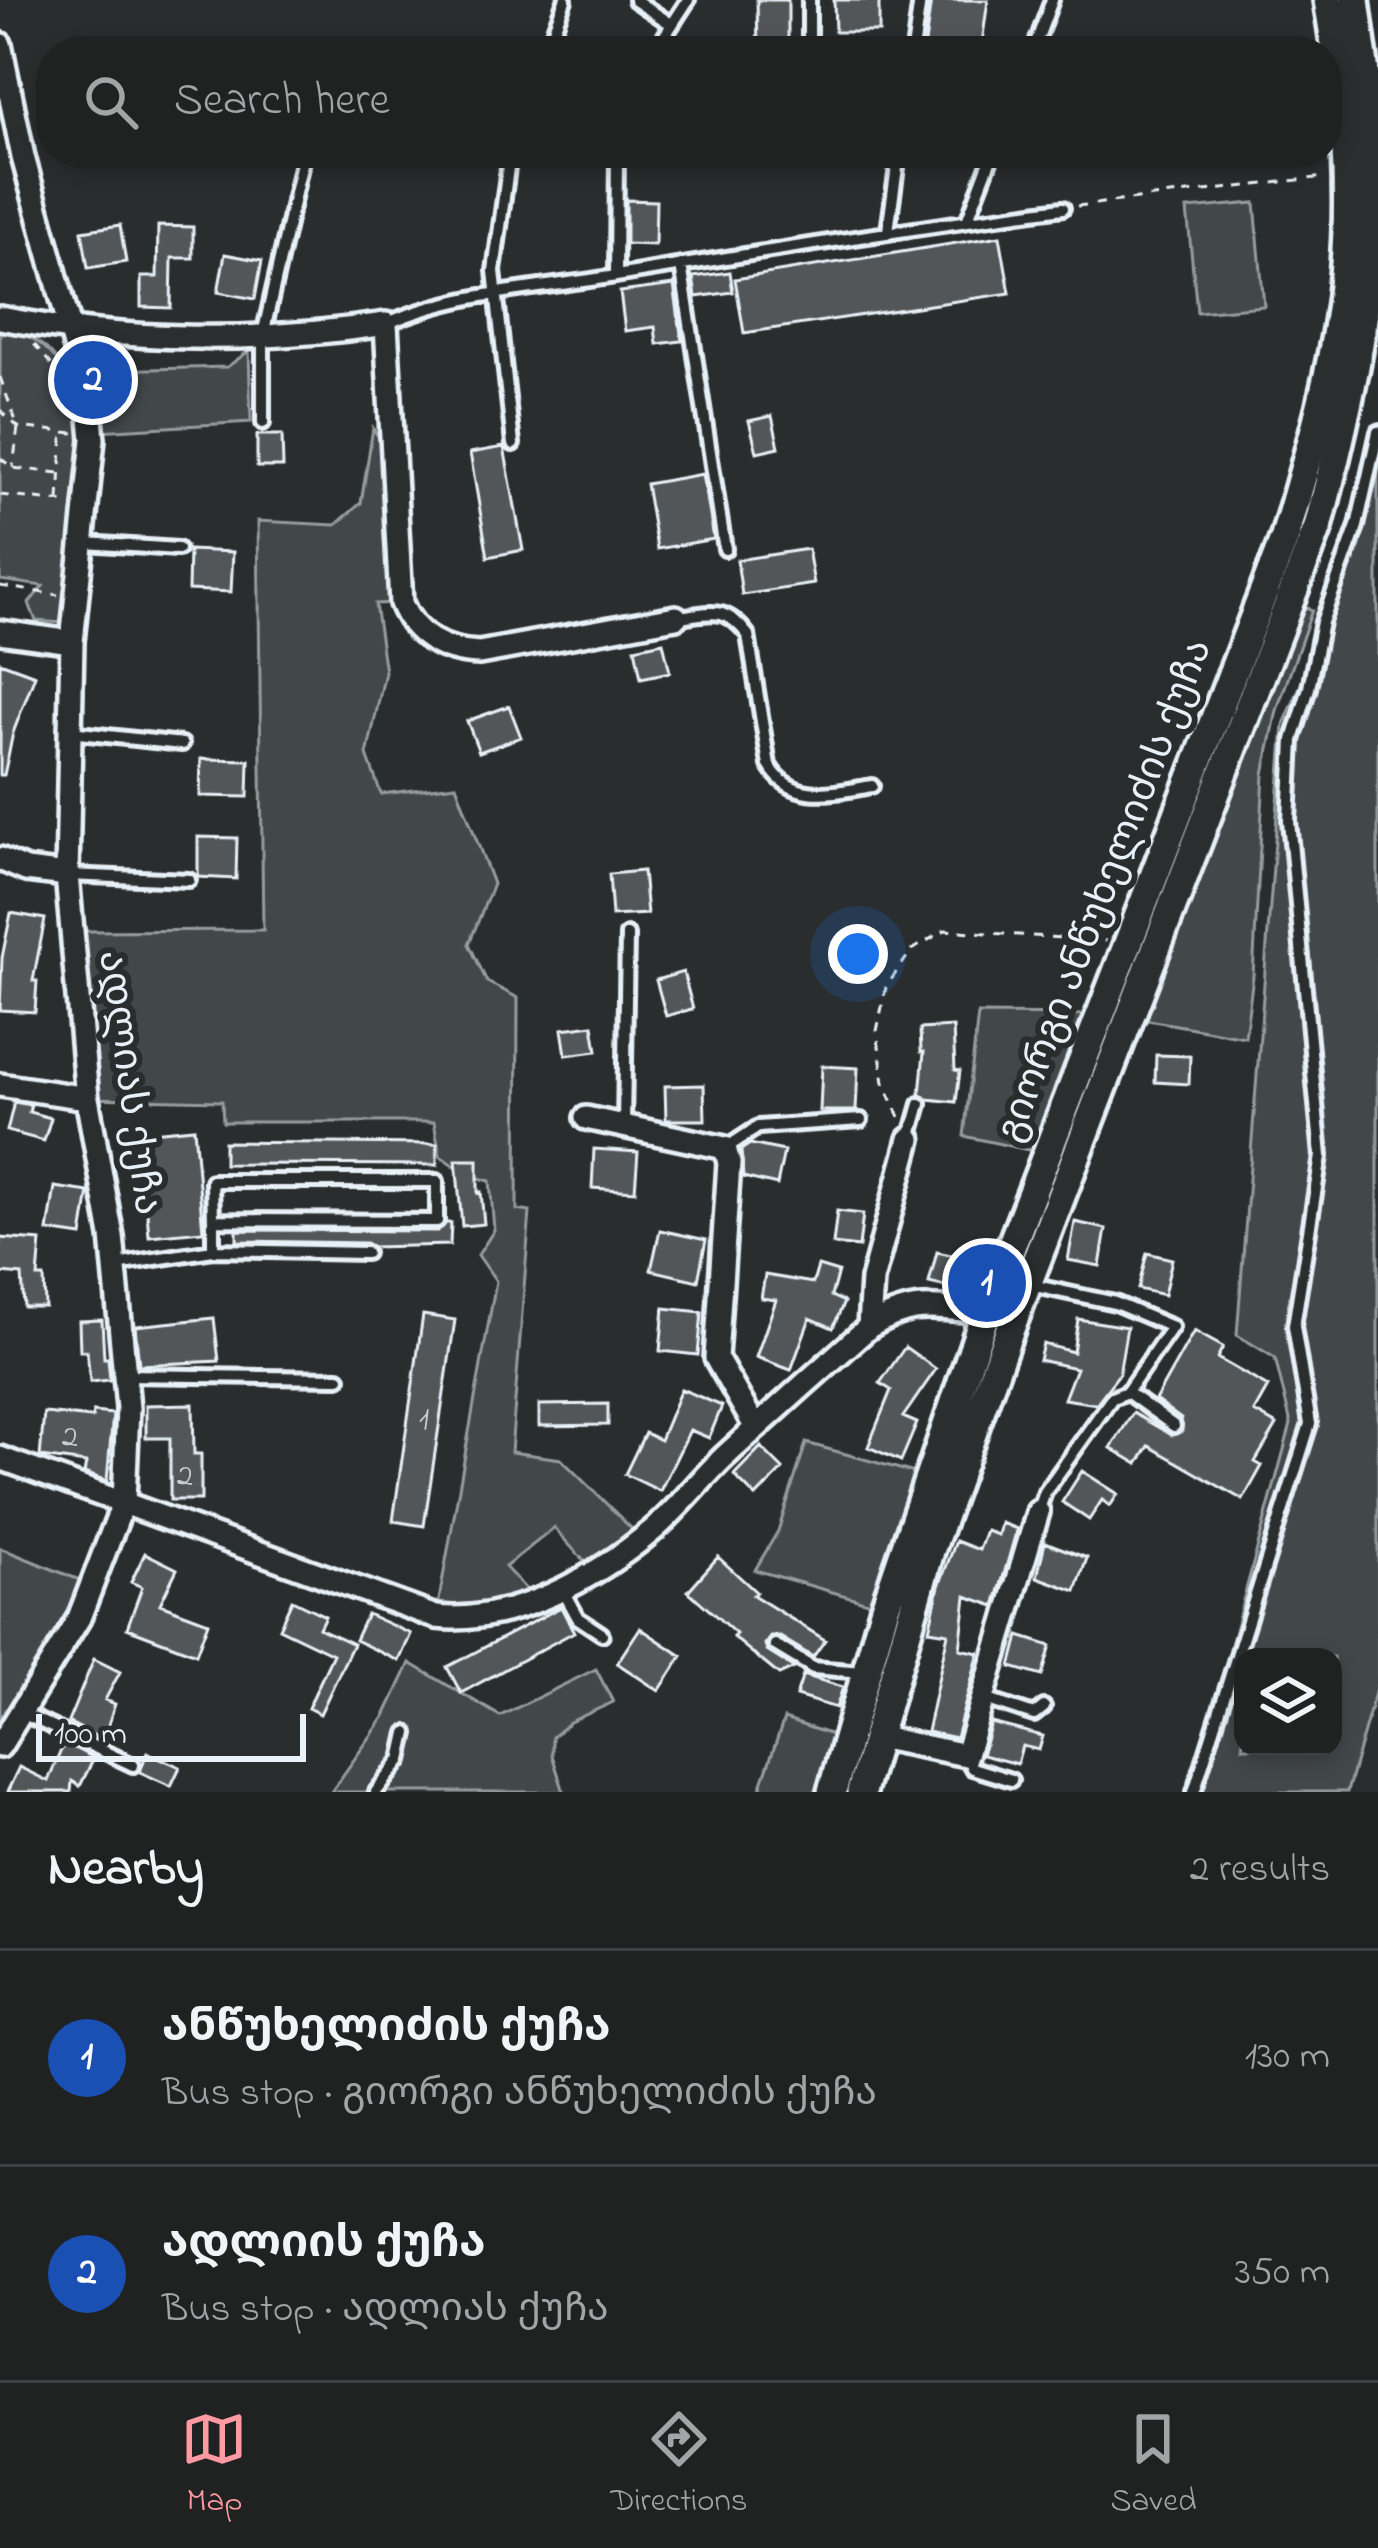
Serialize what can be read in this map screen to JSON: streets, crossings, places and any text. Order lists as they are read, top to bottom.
{
  "streets": {
    "main road": ["გიორგი ანწუხელიძის ქუჩა"],
    "street": ["ადლიას ქუჩა"]
  },
  "house_numbers": ["1", "2", "2"],
  "scale_bar": "100 m",
  "page": {
    "search": "Search here",
    "pins": ["2", "1"],
    "scale": "100 m",
    "heading": ["Nearby", "2 results"],
    "list": [
      {
        "mark": "1",
        "name": "ანწუხელიძის ქუჩა",
        "note": "Bus stop · გიორგი ანწუხელიძის ქუჩა",
        "value": "130 m"
      },
      {
        "mark": "2",
        "name": "ადლიის ქუჩა",
        "note": "Bus stop · ადლიას ქუჩა",
        "value": "350 m"
      }
    ],
    "nav": ["Map", "Directions", "Saved"]
  }
}
